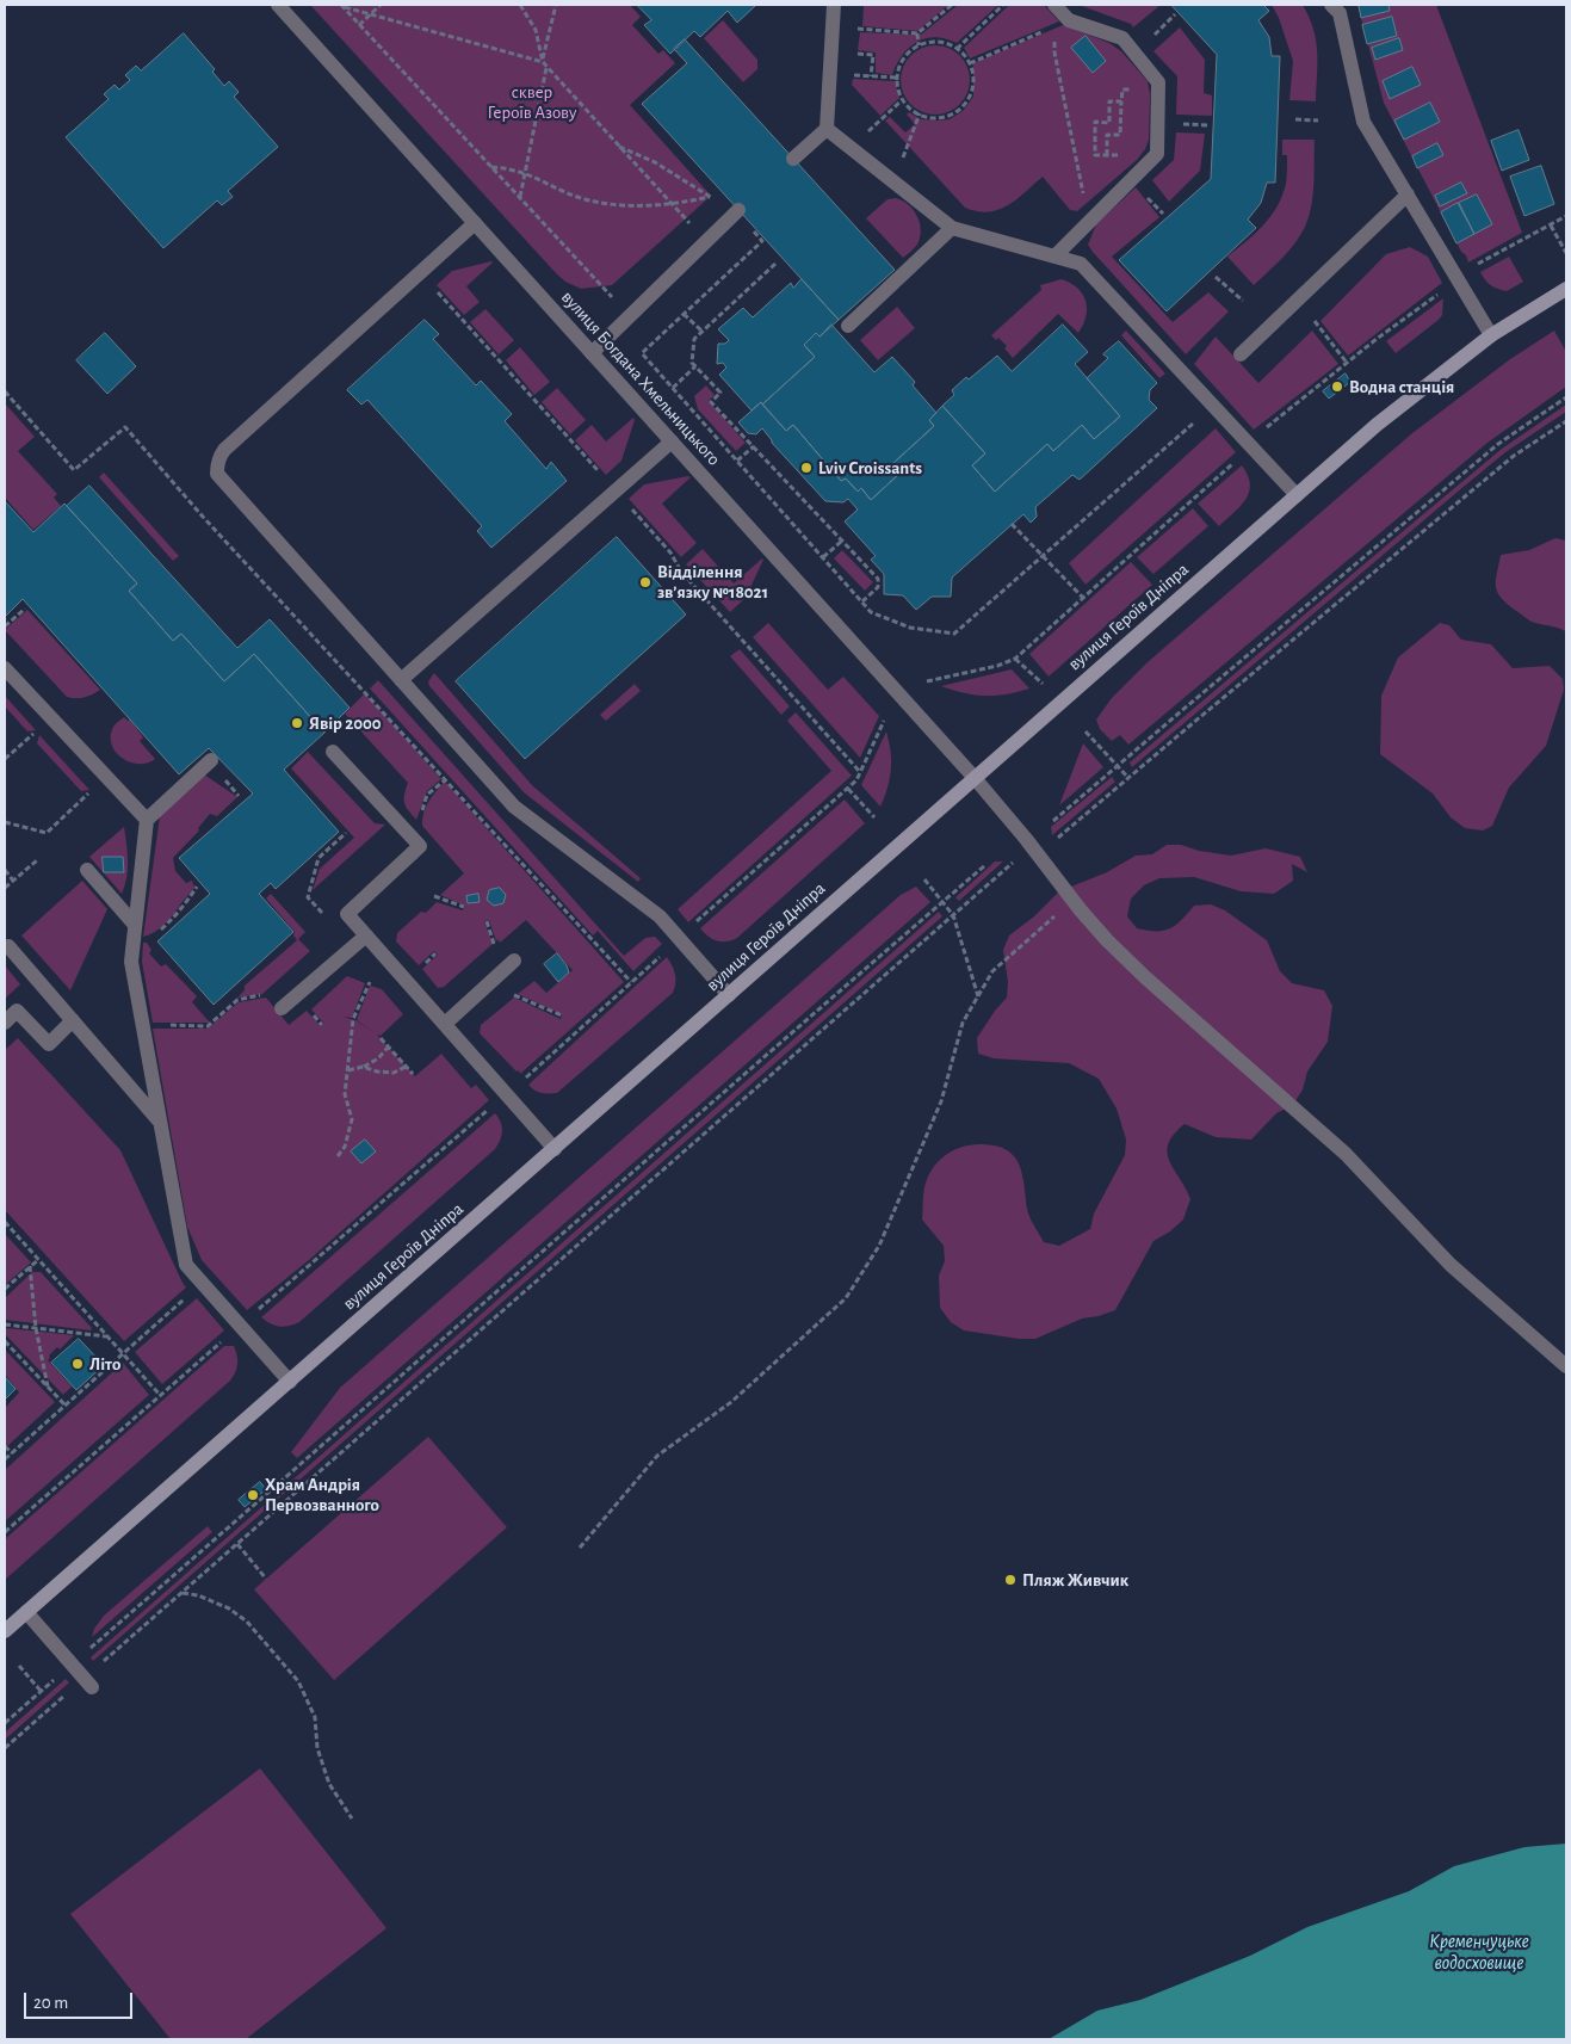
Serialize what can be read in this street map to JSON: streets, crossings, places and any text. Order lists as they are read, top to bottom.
{
  "streets": {
    "main road": ["вулиця Героїв Дніпра"],
    "street": ["вулиця Богдана Хмельницького"]
  },
  "crossings": [
    ["вулиця Богдана Хмельницького", "вулиця Героїв Дніпра"]
  ],
  "water": ["Кременчуцьке водосховище"],
  "parks": ["сквер Героїв Азову"],
  "places": [
    "Водна станція",
    "Lviv Croissants",
    "Відділення зв’язку №18021",
    "Явір 2000",
    "Літо",
    "Храм Андрія Первозванного",
    "Пляж Живчик"
  ],
  "scale_bar": "20 m"
}
